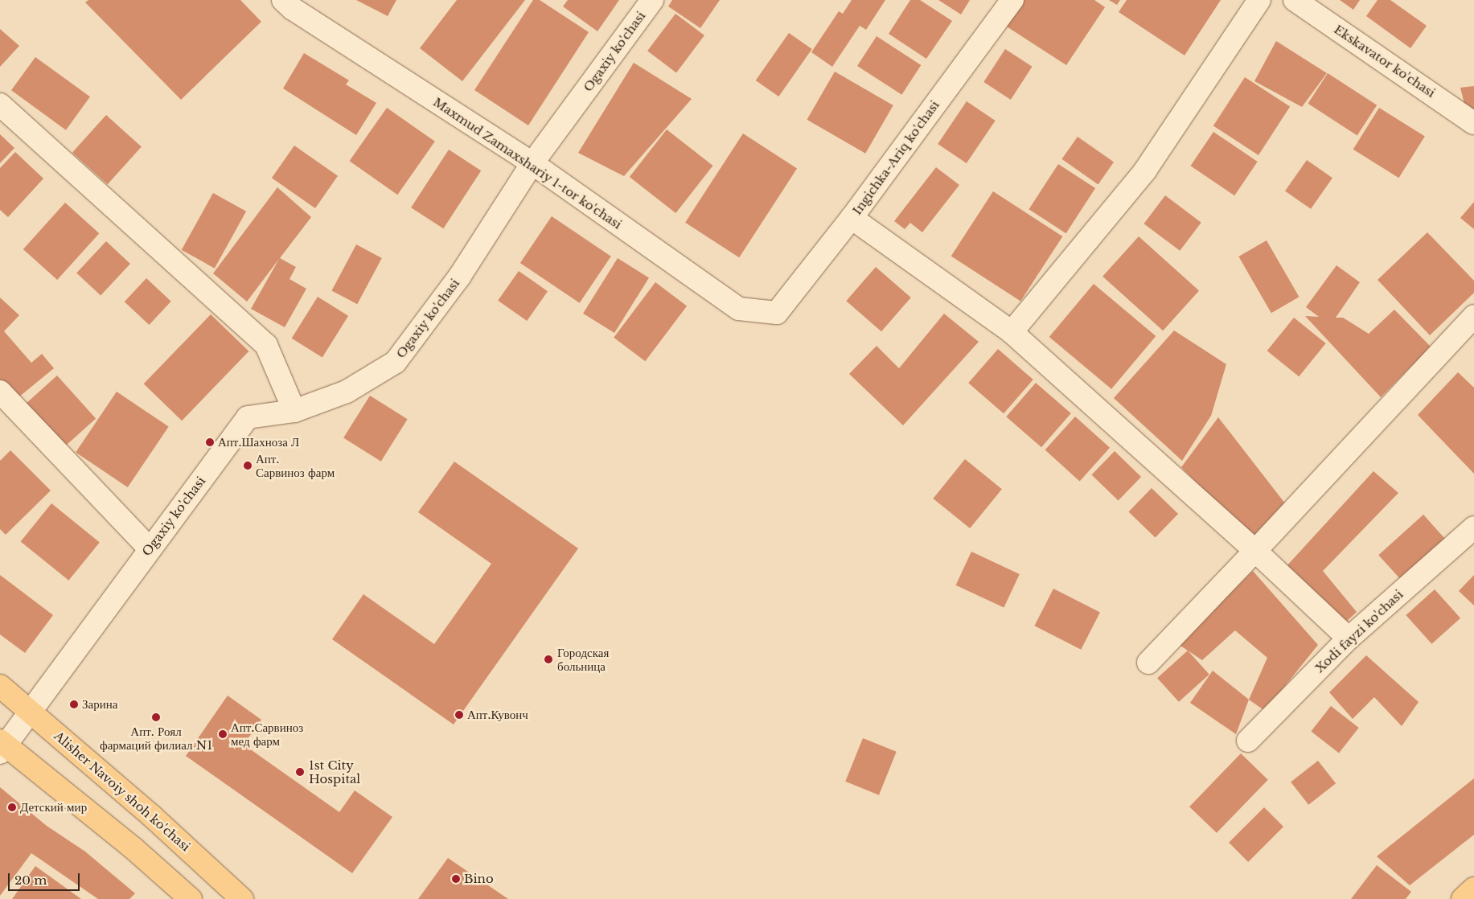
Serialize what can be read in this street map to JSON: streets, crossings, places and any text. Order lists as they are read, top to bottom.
{
  "streets": {
    "main road": ["Alisher Navoiy shoh ko'chasi"],
    "street": [
      "Ogaxiy ko'chasi",
      "Ekskavator ko'chasi",
      "Ingichka-Ariq ko'chasi",
      "Maxmud Zamaxshariy 1-tor ko'chasi",
      "Xodi fayzi ko'chasi"
    ]
  },
  "crossings": [
    ["Ogaxiy ko'chasi", "Maxmud Zamaxshariy 1-tor ko'chasi"],
    ["Ogaxiy ko'chasi", "Alisher Navoiy shoh ko'chasi"],
    ["Ingichka-Ariq ko'chasi", "Maxmud Zamaxshariy 1-tor ko'chasi"]
  ],
  "places": [
    "Апт.Шахноза Л",
    "Апт. Сарвиноз фарм",
    "Городская больница",
    "Зарина",
    "Апт.Кувонч",
    "Апт. Роял фармаций филиал N1",
    "Апт.Сарвиноз мед фарм",
    "1st City Hospital",
    "Детский мир",
    "Bino"
  ],
  "scale_bar": "20 m"
}
